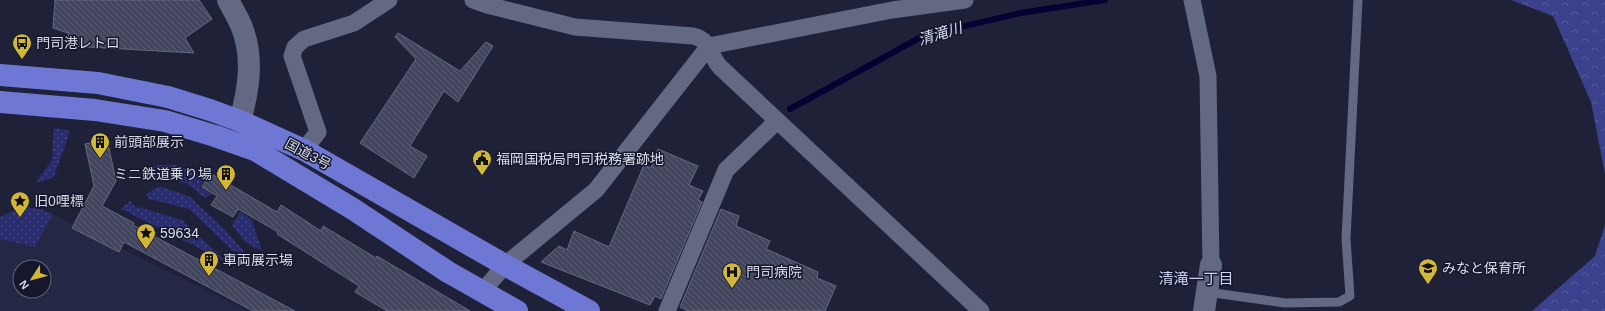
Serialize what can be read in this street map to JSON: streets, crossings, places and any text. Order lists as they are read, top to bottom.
{
  "streets": {
    "highway": ["国道3号"]
  },
  "districts": ["清滝一丁目"],
  "water": ["清滝川"],
  "places": {
    "bus stop": ["門司港レトロ"],
    "building": ["前頭部展示", "ミニ鉄道乗り場", "車両展示場"],
    "public building": ["福岡国税局門司税務署跡地"],
    "place": ["旧0哩標", "59634"],
    "school or university": ["みなと保育所"],
    "hospital": ["門司病院"]
  },
  "north": "bottom left"
}
